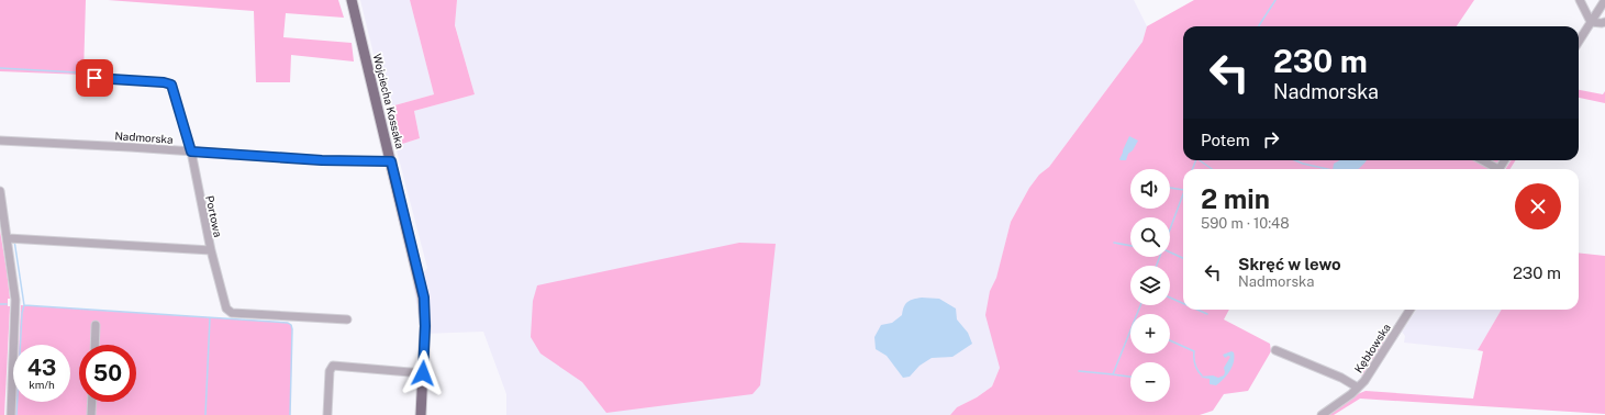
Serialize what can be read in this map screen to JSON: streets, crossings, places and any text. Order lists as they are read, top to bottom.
{
  "streets": {
    "main road": ["Wojciecha Kossaka"],
    "street": ["Nadmorska", "Portowa", "Kębłowska"]
  },
  "crossings": [
    ["Wojciecha Kossaka", "Nadmorska"],
    ["Nadmorska", "Portowa"]
  ],
  "page": {
    "turn": ["230 m", "Nadmorska"],
    "then": "Potem",
    "map_buttons": ["+", "−"],
    "heading": ["2 min", "590 m · 10:48"],
    "list": [
      {
        "name": "Skręć w lewo",
        "note": "Nadmorska",
        "value": "230 m"
      }
    ],
    "speed": "43 km/h",
    "limit": "50"
  }
}
